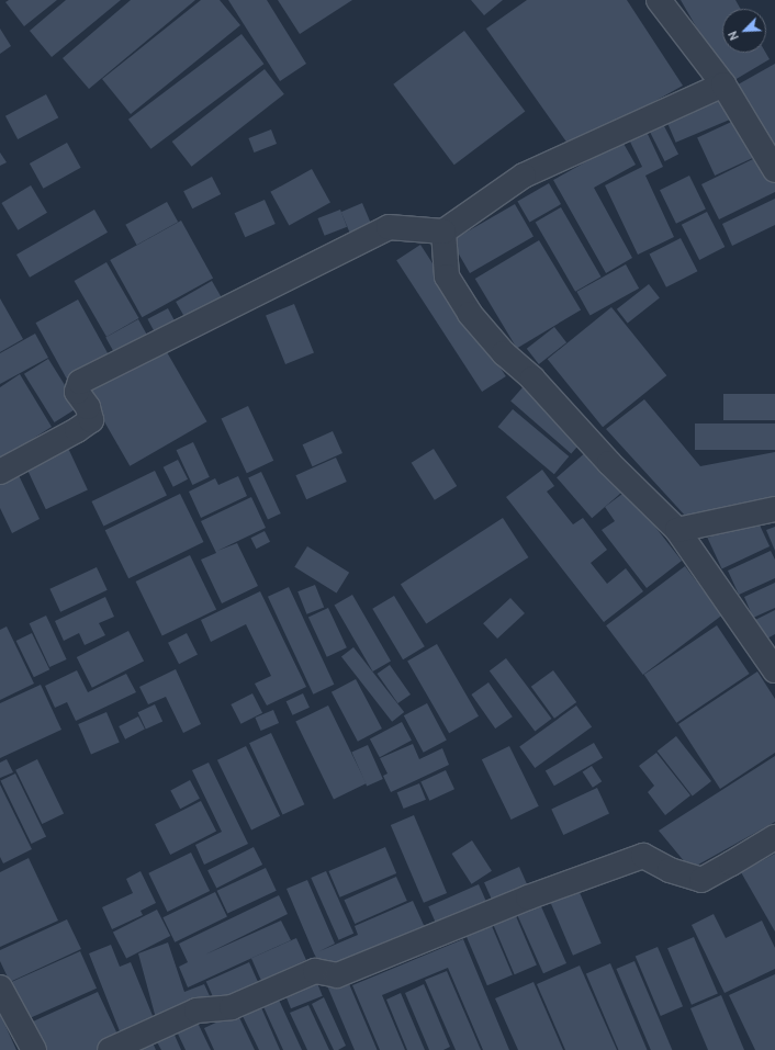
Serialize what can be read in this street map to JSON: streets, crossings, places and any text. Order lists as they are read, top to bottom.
{
  "north": "bottom left"
}
